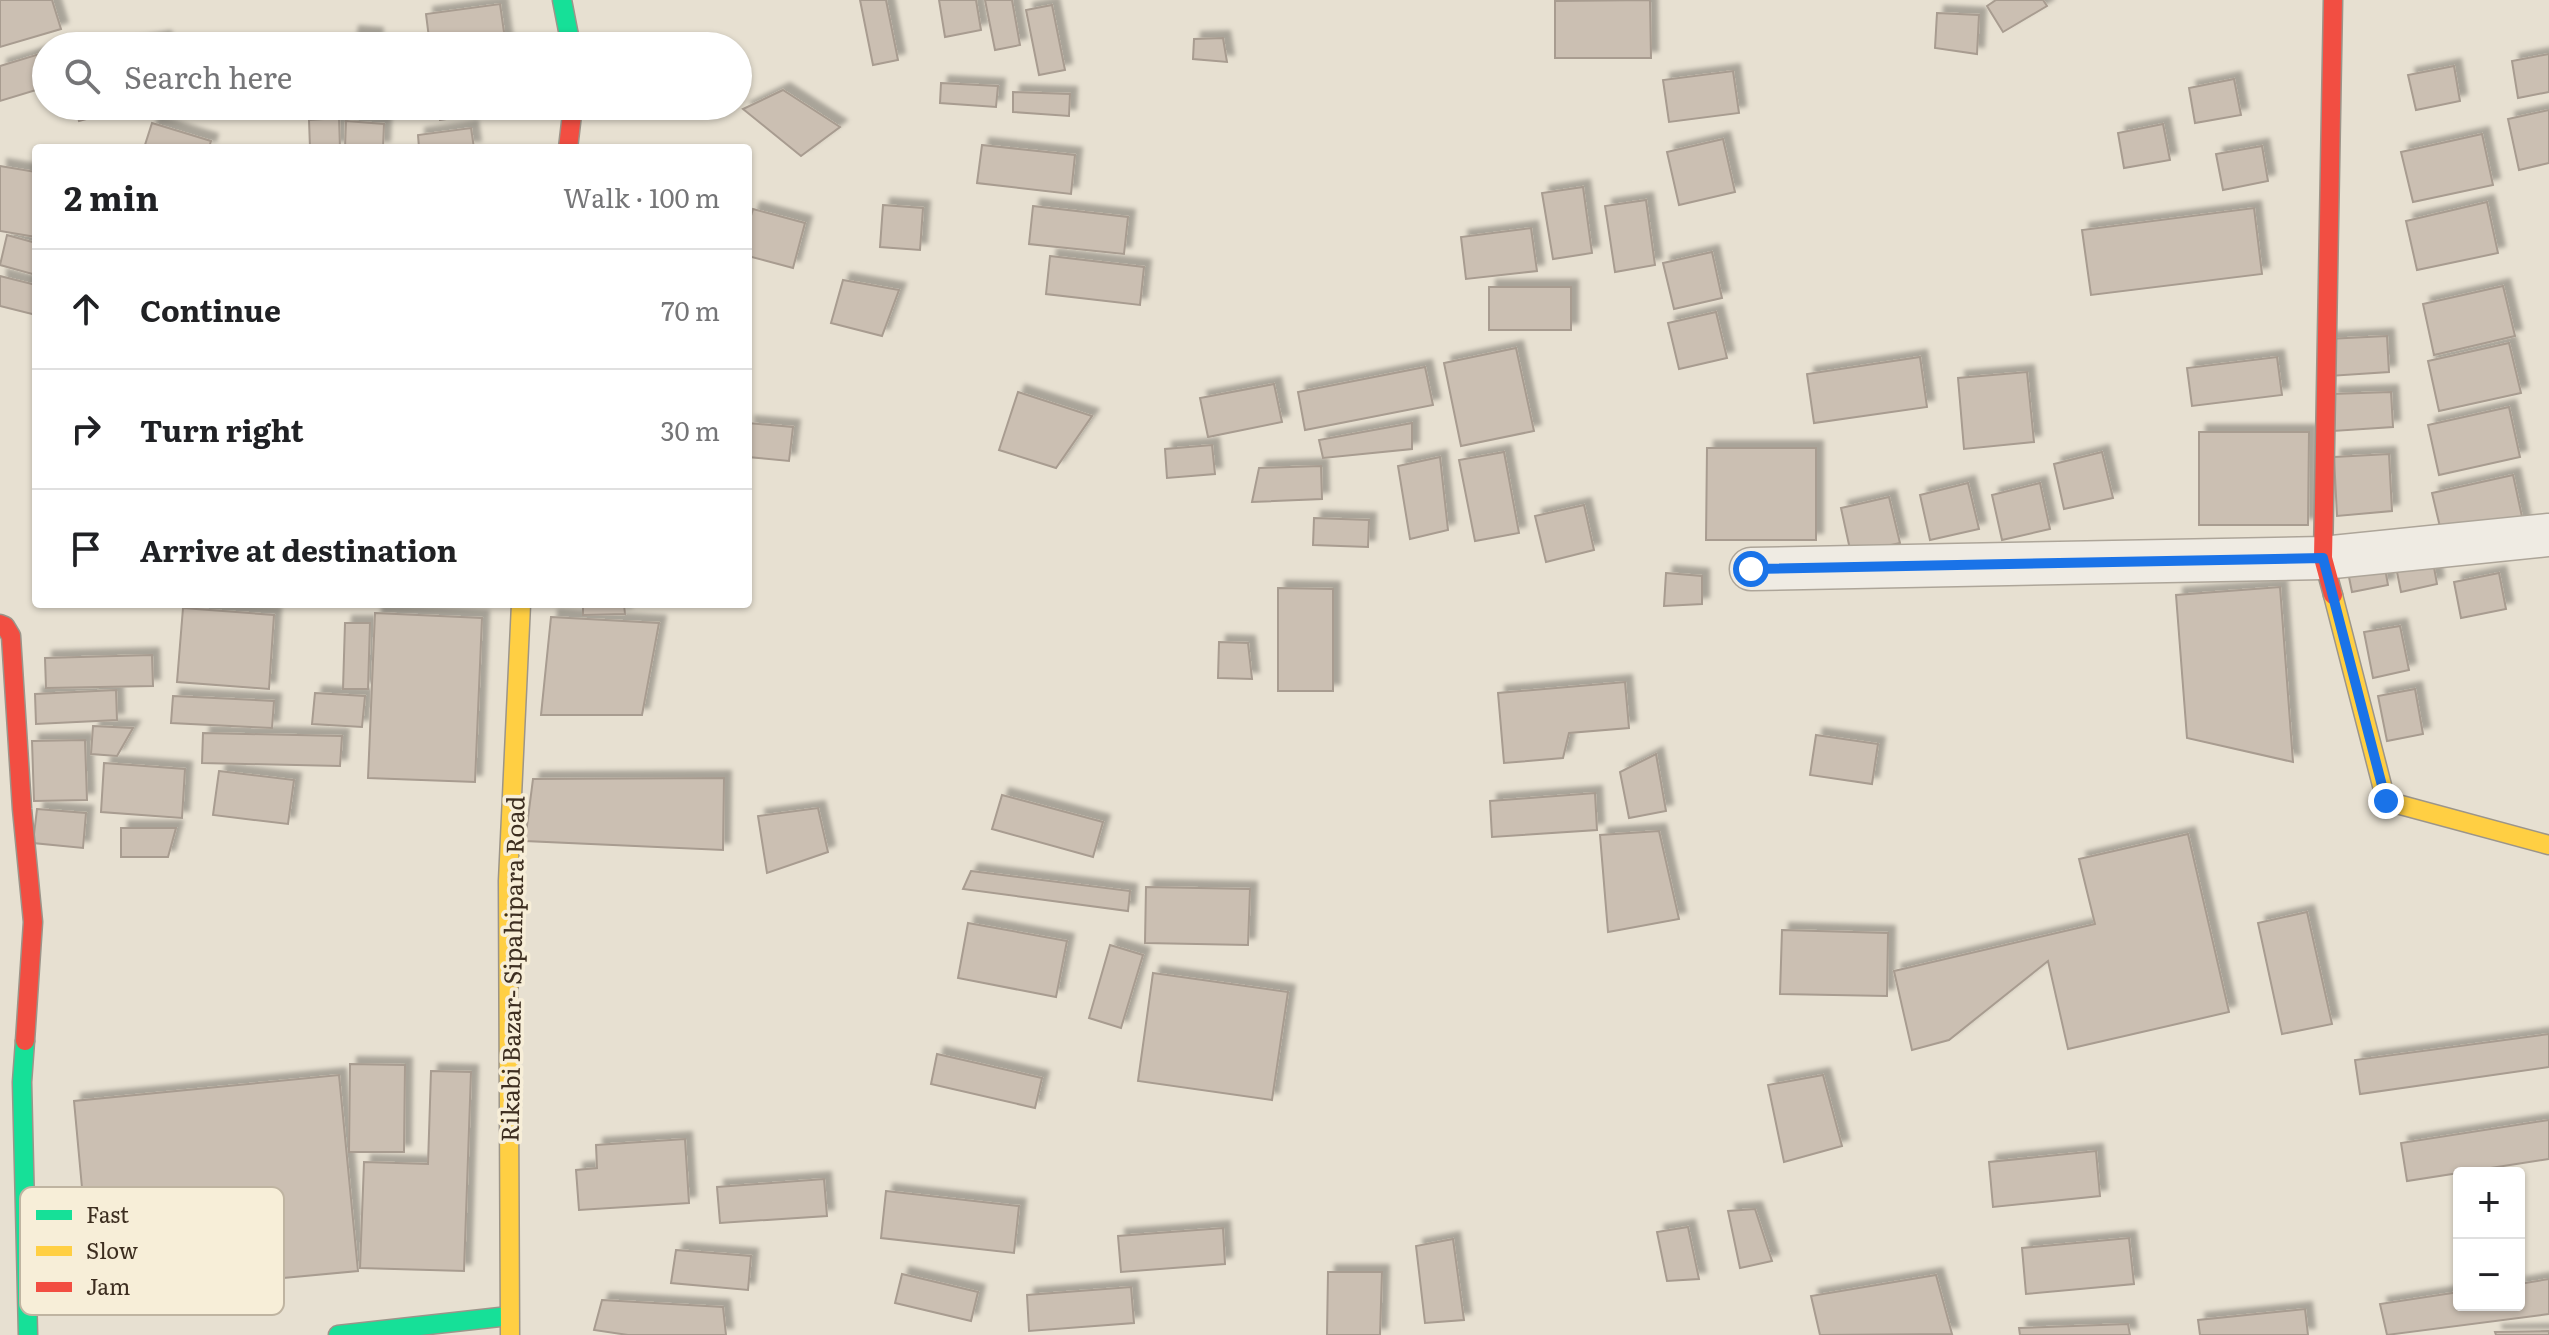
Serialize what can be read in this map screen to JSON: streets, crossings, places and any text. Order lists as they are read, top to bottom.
{
  "streets": {
    "street": ["Rikabi Bazar- Sipahipara Road"]
  },
  "legend": ["Fast", "Slow", "Jam"],
  "page": {
    "search": "Search here",
    "heading": ["2 min", "Walk · 100 m"],
    "list": [
      ["Continue", "70 m"],
      ["Turn right", "30 m"],
      "Arrive at destination"
    ],
    "map_buttons": ["+", "−"]
  }
}
